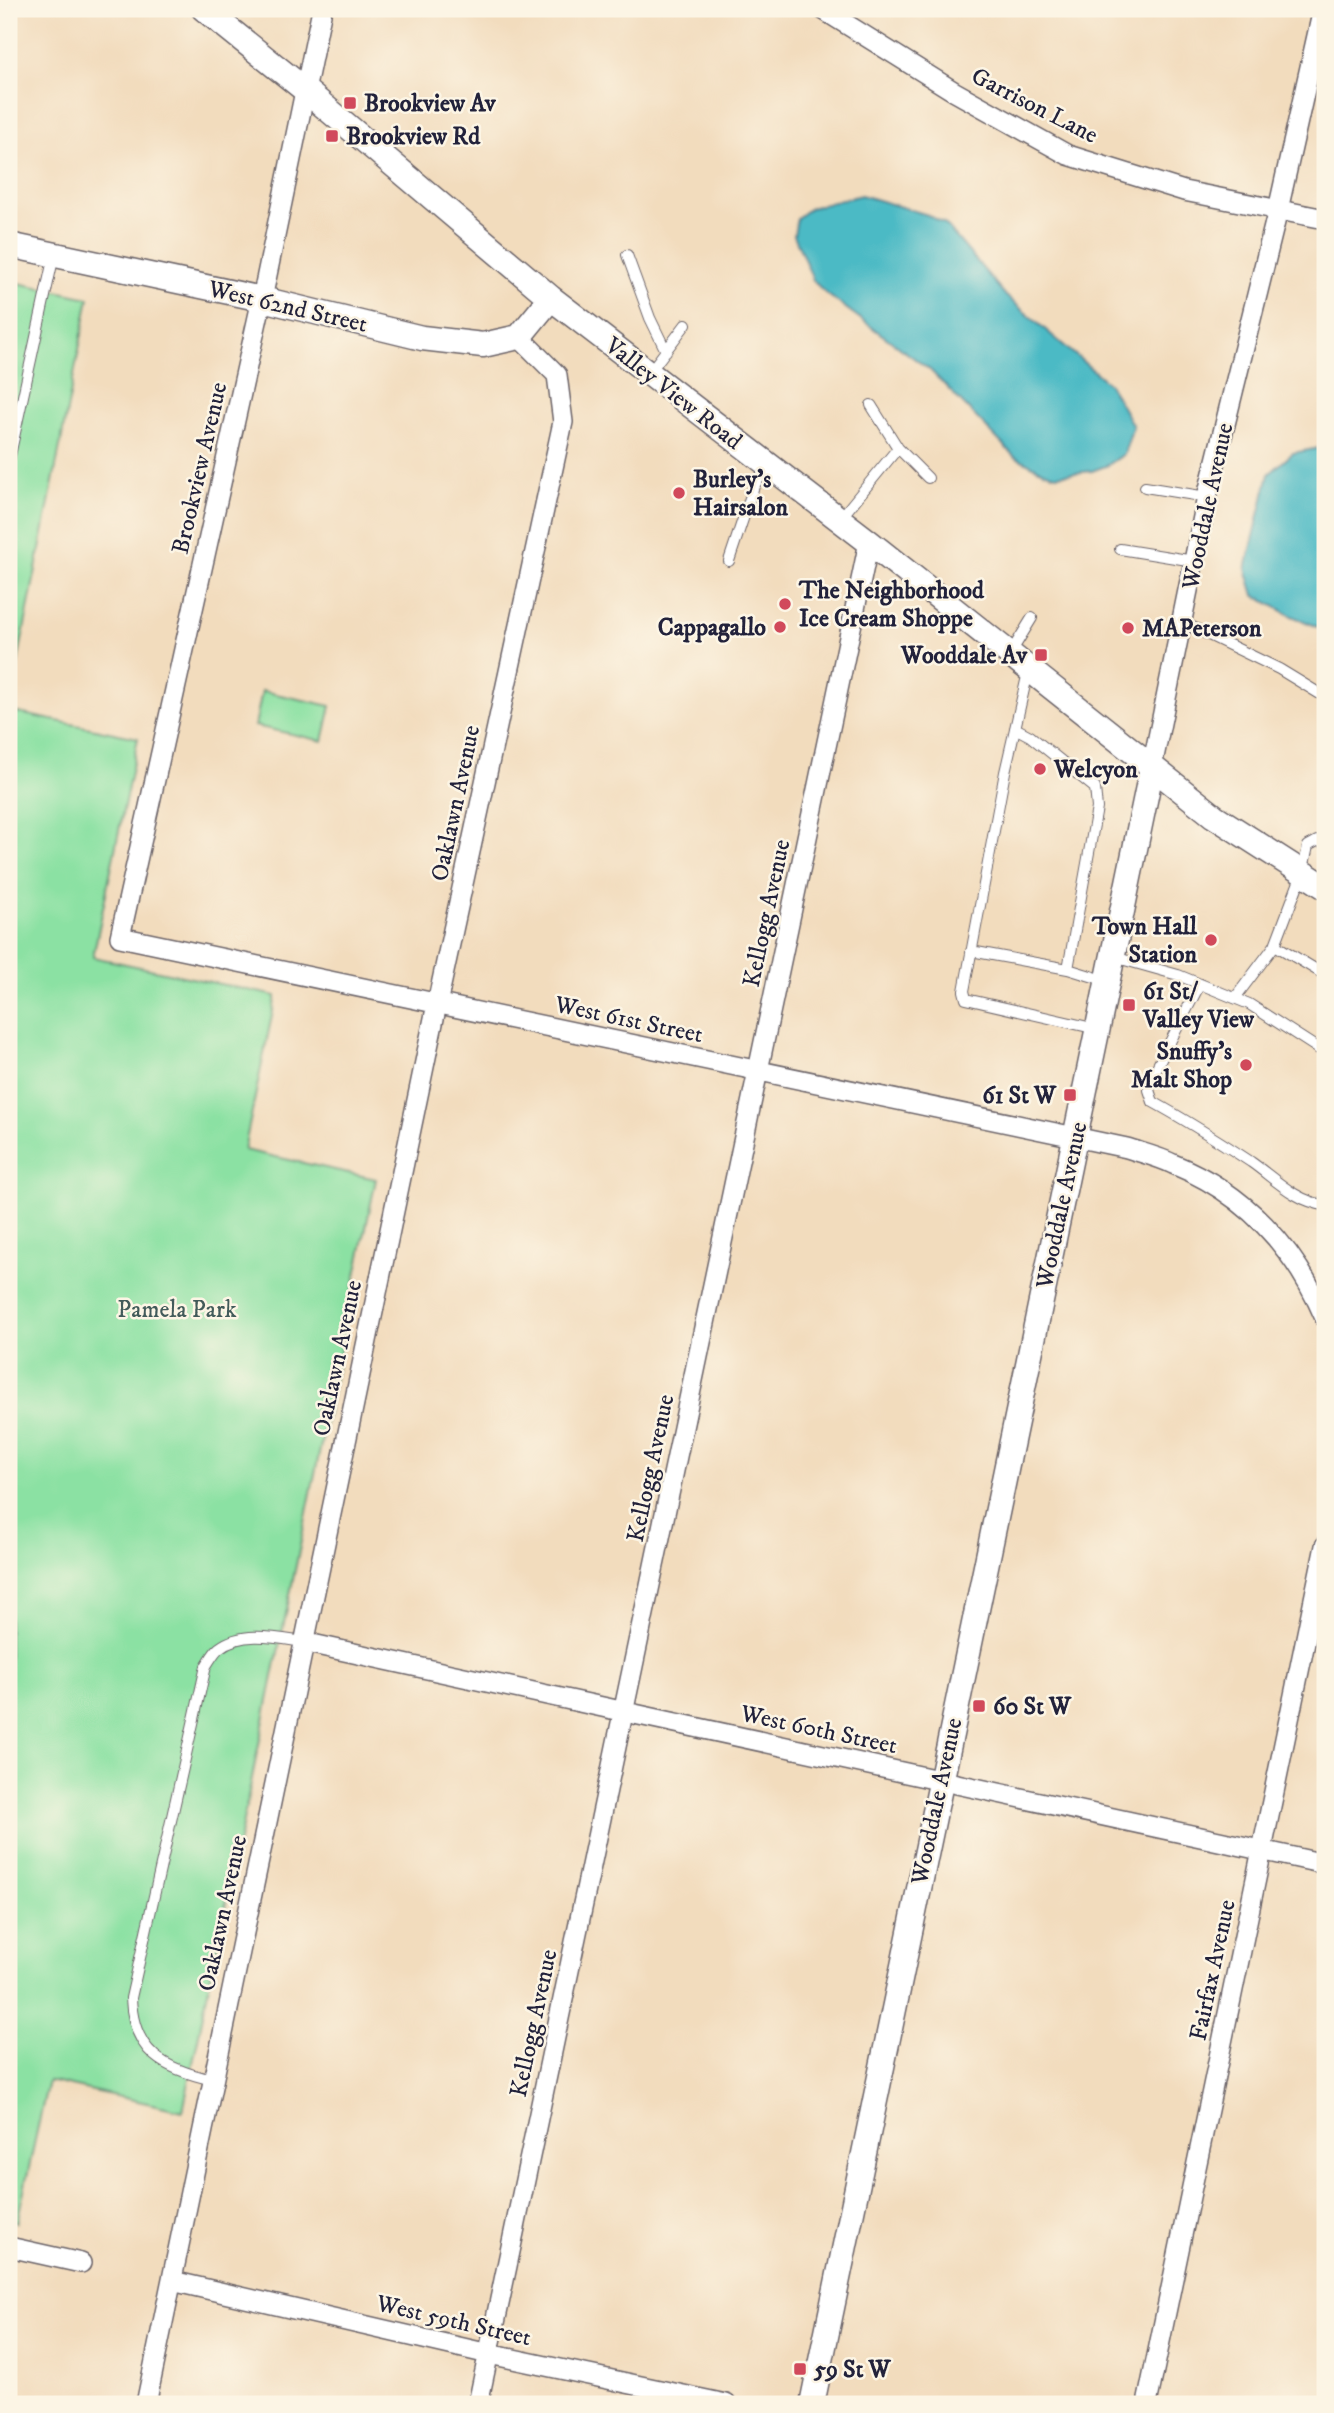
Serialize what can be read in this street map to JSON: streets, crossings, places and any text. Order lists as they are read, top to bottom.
{
  "streets": {
    "street": [
      "Garrison Lane",
      "West 62nd Street",
      "Valley View Road",
      "Brookview Avenue",
      "Wooddale Avenue",
      "Oaklawn Avenue",
      "Kellogg Avenue",
      "West 61st Street",
      "West 60th Street",
      "Fairfax Avenue",
      "West 59th Street"
    ]
  },
  "crossings": [
    ["Garrison Lane", "Wooddale Avenue"],
    ["West 62nd Street", "Brookview Avenue"],
    ["West 62nd Street", "Oaklawn Avenue"],
    ["Valley View Road", "Brookview Avenue"],
    ["Valley View Road", "Wooddale Avenue"],
    ["Valley View Road", "Kellogg Avenue"],
    ["Brookview Avenue", "West 61st Street"],
    ["Wooddale Avenue", "West 61st Street"],
    ["Wooddale Avenue", "West 60th Street"],
    ["Oaklawn Avenue", "West 61st Street"],
    ["Oaklawn Avenue", "West 60th Street"],
    ["Oaklawn Avenue", "West 59th Street"],
    ["Kellogg Avenue", "West 61st Street"],
    ["Kellogg Avenue", "West 60th Street"],
    ["Kellogg Avenue", "West 59th Street"],
    ["West 60th Street", "Fairfax Avenue"]
  ],
  "parks": ["Pamela Park"],
  "places": {
    "transit": [
      "Brookview Av",
      "Brookview Rd",
      "Wooddale Av",
      "61 St/ Valley View",
      "61 St W",
      "60 St W",
      "59 St W"
    ],
    "other": [
      "Burley's Hairsalon",
      "The Neighborhood Ice Cream Shoppe",
      "Cappagallo",
      "MAPeterson",
      "Welcyon",
      "Town Hall Station",
      "Snuffy's Malt Shop"
    ]
  }
}
